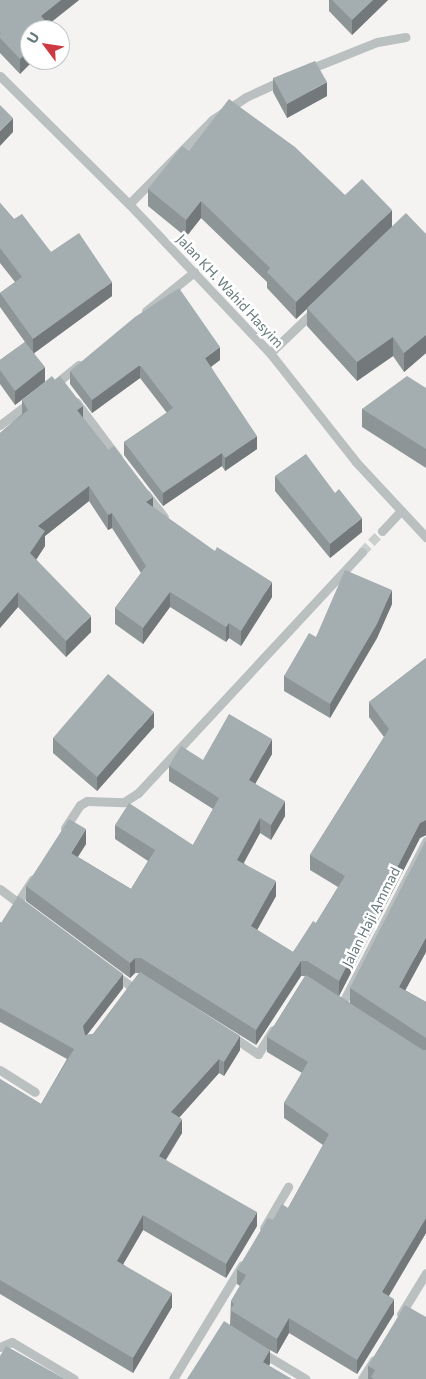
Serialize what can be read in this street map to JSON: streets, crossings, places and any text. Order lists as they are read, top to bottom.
{
  "streets": {
    "street": ["Jalan KH. Wahid Hasyim", "Jalan Haji Ammad"]
  },
  "north": "top left"
}
